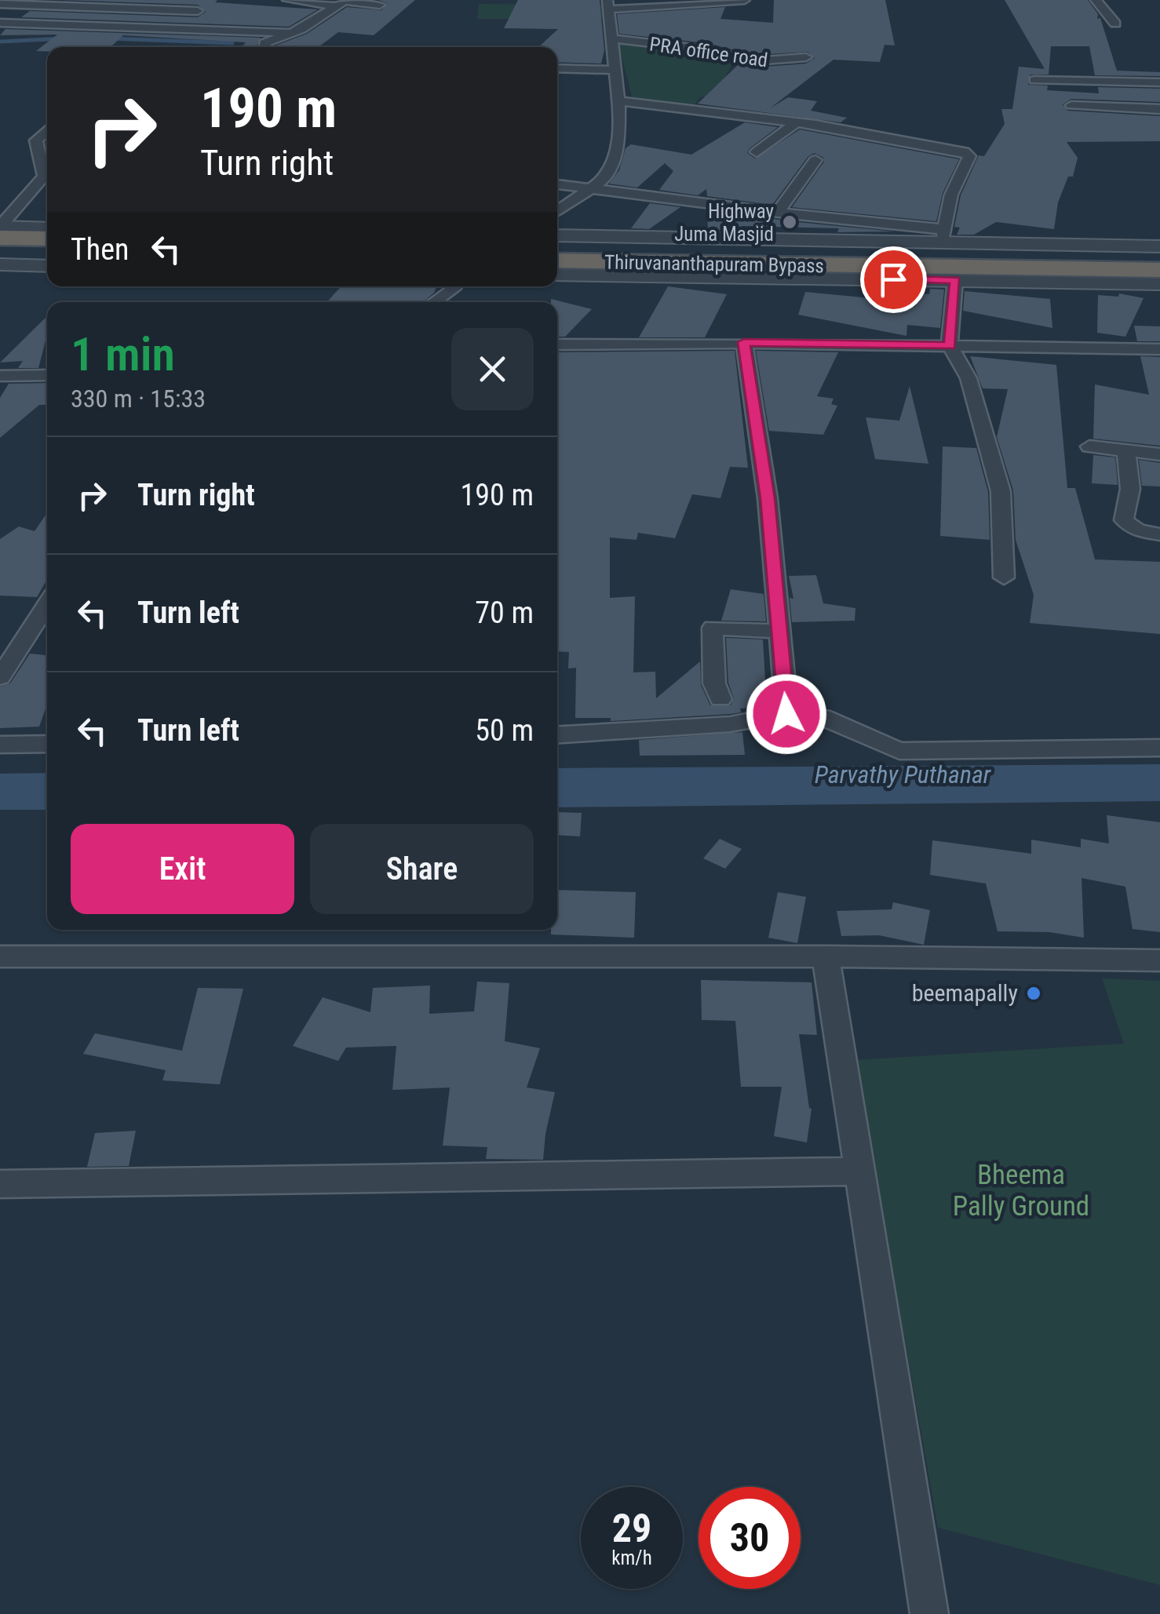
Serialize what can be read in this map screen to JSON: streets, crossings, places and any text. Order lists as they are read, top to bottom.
{
  "streets": {
    "highway": ["Thiruvananthapuram Bypass"],
    "street": ["PRA office road"]
  },
  "water": ["Parvathy Puthanar"],
  "parks": ["Bheema Pally Ground"],
  "places": ["Highway Juma Masjid", "beemapally"],
  "page": {
    "turn": ["190 m", "Turn right"],
    "then": "Then",
    "heading": ["1 min", "330 m · 15:33"],
    "list": [
      {
        "name": "Turn right",
        "value": "190 m"
      },
      {
        "name": "Turn left",
        "value": "70 m"
      },
      {
        "name": "Turn left",
        "value": "50 m"
      }
    ],
    "buttons": ["Exit", "Share"],
    "speed": "29 km/h",
    "limit": "30"
  }
}
